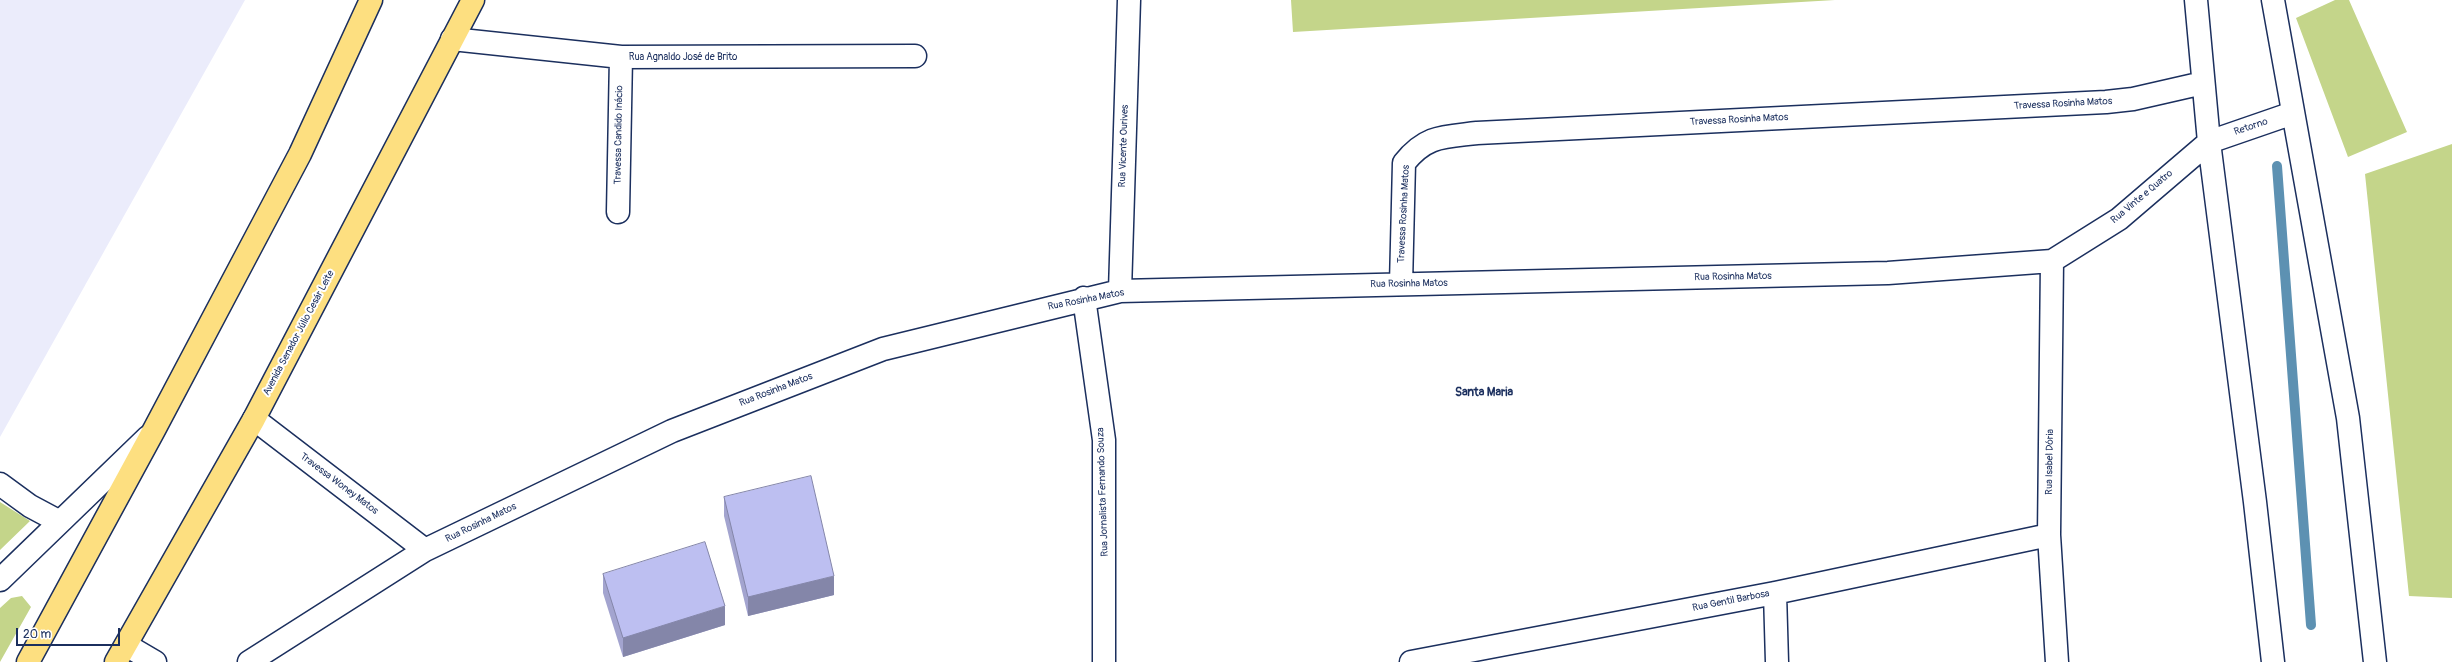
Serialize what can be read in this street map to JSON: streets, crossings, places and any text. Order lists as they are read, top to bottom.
{
  "streets": {
    "main road": ["Avenida Senador Júlio Cesár Leite"],
    "street": [
      "Rua Agnaldo José de Brito",
      "Travessa Rosinha Matos",
      "Retorno",
      "Travessa Candido Inácio",
      "Rua Vicente Ourives",
      "Rua Vinte e Quatro",
      "Rua Rosinha Matos",
      "Rua Isabel Dória",
      "Travessa Woney Matos",
      "Rua Jornalista Fernando Souza",
      "Rua Gentil Barbosa"
    ]
  },
  "crossings": [
    ["Rua Agnaldo José de Brito", "Travessa Candido Inácio"],
    ["Rua Agnaldo José de Brito", "Avenida Senador Júlio Cesár Leite"],
    ["Travessa Rosinha Matos", "Rua Rosinha Matos"],
    ["Retorno", "Rua Vinte e Quatro"],
    ["Rua Vicente Ourives", "Rua Rosinha Matos"],
    ["Rua Vinte e Quatro", "Rua Rosinha Matos"],
    ["Rua Vinte e Quatro", "Rua Isabel Dória"],
    ["Rua Rosinha Matos", "Rua Isabel Dória"],
    ["Rua Rosinha Matos", "Travessa Woney Matos"],
    ["Rua Rosinha Matos", "Rua Jornalista Fernando Souza"],
    ["Avenida Senador Júlio Cesár Leite", "Travessa Woney Matos"],
    ["Rua Isabel Dória", "Rua Gentil Barbosa"]
  ],
  "districts": ["Santa Maria"],
  "scale_bar": "20 m"
}
